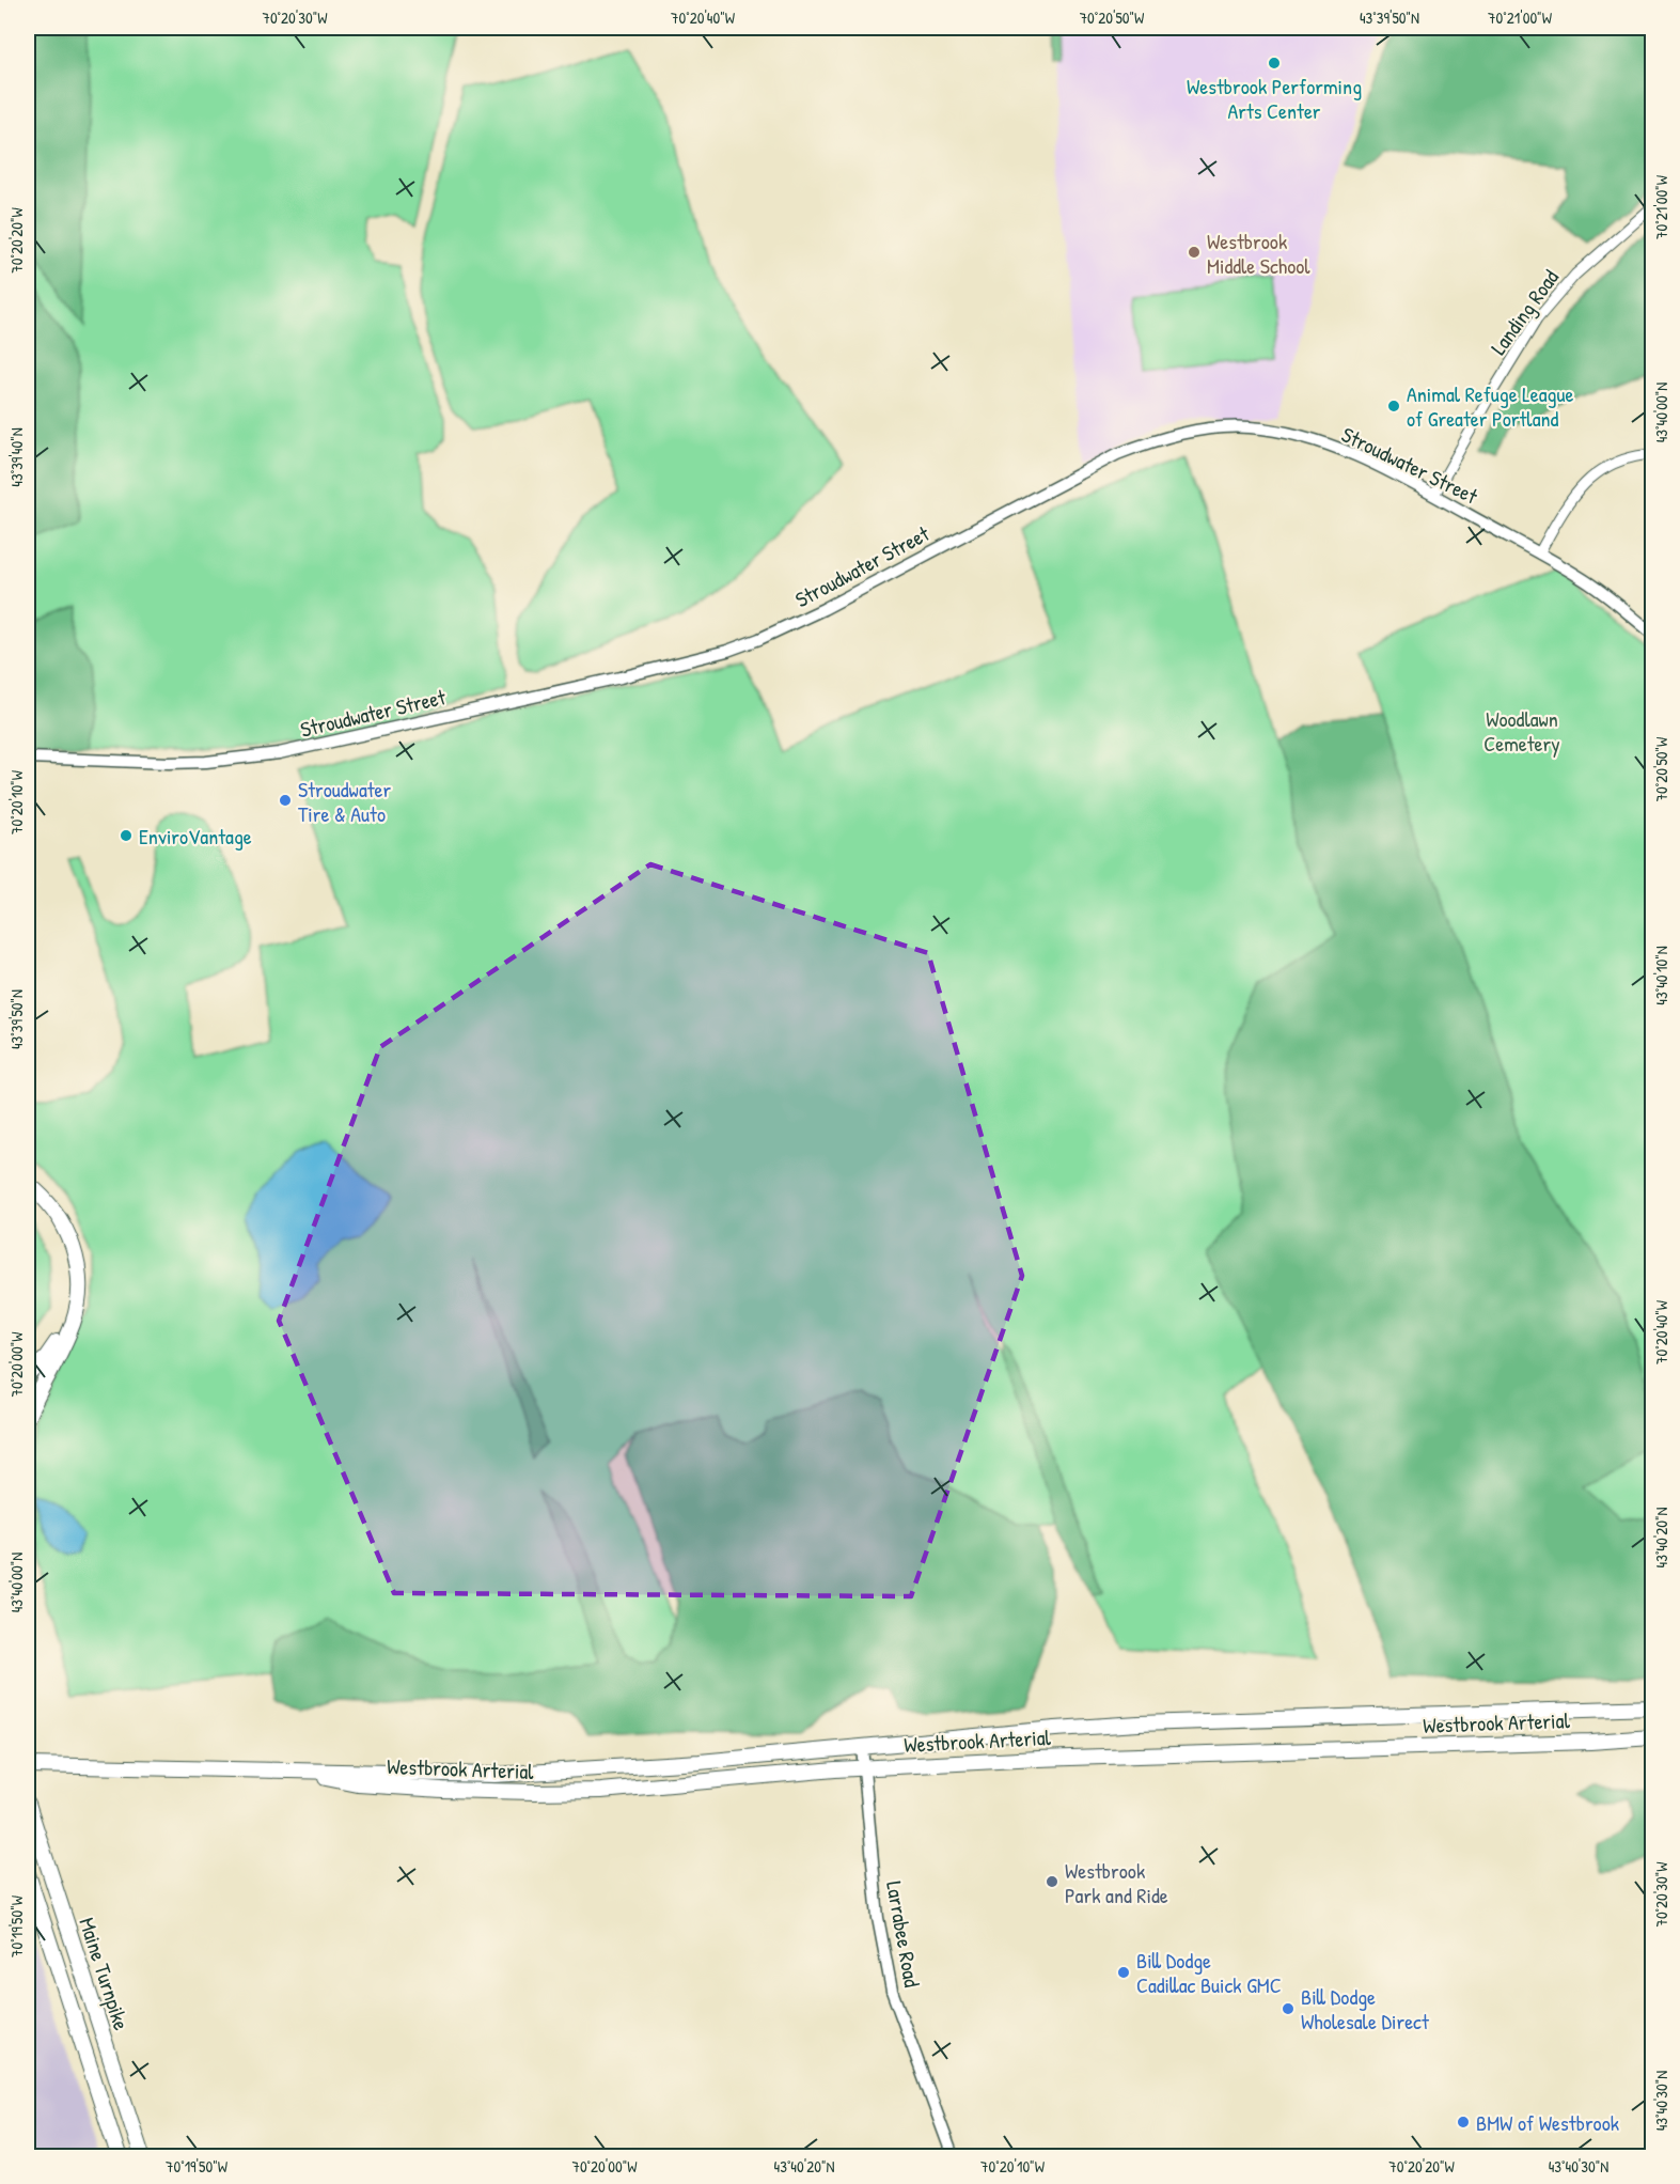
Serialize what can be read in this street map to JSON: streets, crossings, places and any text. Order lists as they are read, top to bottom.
{
  "streets": {
    "highway": ["Westbrook Arterial", "Maine Turnpike"],
    "main road": ["Stroudwater Street", "Larrabee Road"],
    "street": ["Landing Road"]
  },
  "crossings": [
    ["Landing Road", "Stroudwater Street"],
    ["Westbrook Arterial", "Larrabee Road"]
  ],
  "parks": ["Woodlawn Cemetery"],
  "places": [
    "Westbrook Performing Arts Center",
    "Westbrook Middle School",
    "Animal Refuge League of Greater Portland",
    "Stroudwater Tire & Auto",
    "EnviroVantage",
    "Westbrook Park and Ride",
    "Bill Dodge Cadillac Buick GMC",
    "Bill Dodge Wholesale Direct",
    "BMW of Westbrook"
  ],
  "coordinates": [
    "70°20'30\"W",
    "70°20'40\"W",
    "70°20'50\"W",
    "43°39'50\"N",
    "70°21'00\"W",
    "70°20'20\"W",
    "43°40'00\"N",
    "43°39'40\"N",
    "70°20'10\"W",
    "43°40'10\"N",
    "70°20'00\"W",
    "43°40'20\"N",
    "70°19'50\"W",
    "43°40'30\"N"
  ]
}
